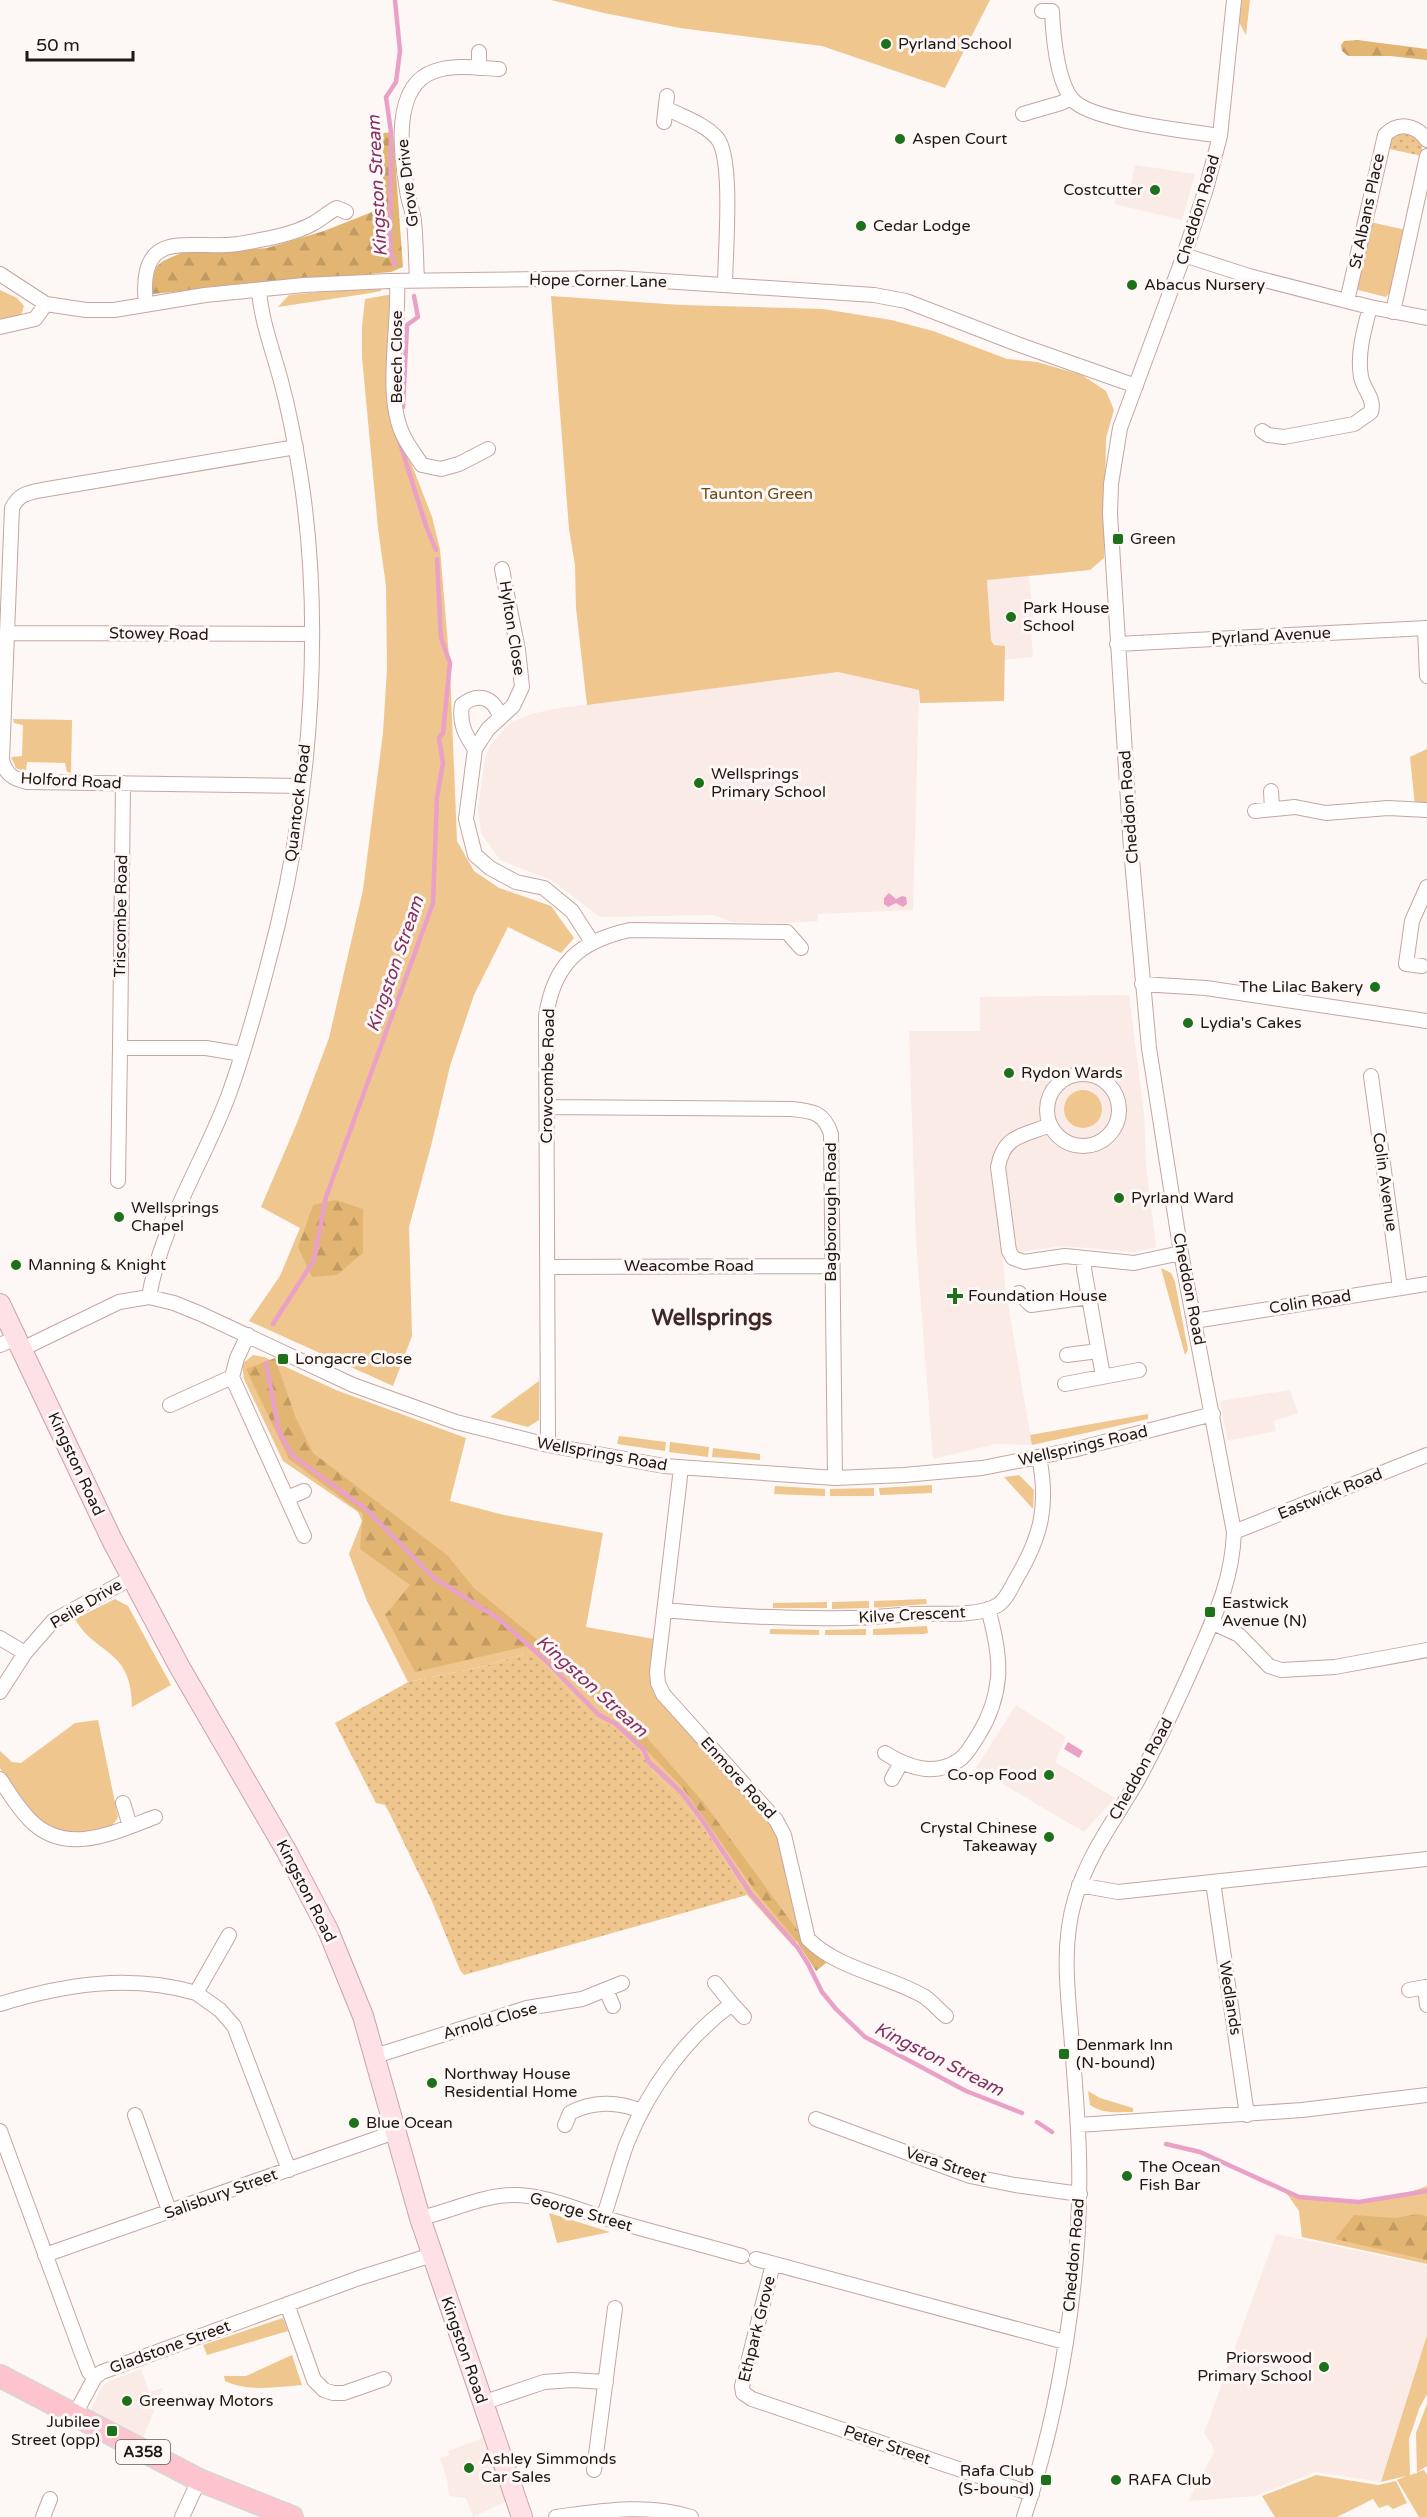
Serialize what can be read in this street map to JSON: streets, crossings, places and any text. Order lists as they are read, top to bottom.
{
  "streets": {
    "main road": ["A358"],
    "street": [
      "Grove Drive",
      "Cheddon Road",
      "St Albans Place",
      "Hope Corner Lane",
      "Beech Close",
      "Hylton Close",
      "Stowey Road",
      "Pyrland Avenue",
      "Holford Road",
      "Quantock Road",
      "Triscombe Road",
      "Crowcombe Road",
      "Colin Avenue",
      "Bagborough Road",
      "Weacombe Road",
      "Colin Road",
      "Wellsprings Road",
      "Kingston Road",
      "Eastwick Road",
      "Peile Drive",
      "Kilve Crescent",
      "Enmore Road",
      "Wedlands",
      "Arnold Close",
      "Vera Street",
      "Salisbury Street",
      "George Street",
      "Ethpark Grove",
      "Gladstone Street",
      "Peter Street"
    ]
  },
  "crossings": [
    ["Grove Drive", "Hope Corner Lane"],
    ["Cheddon Road", "Hope Corner Lane"],
    ["Cheddon Road", "Pyrland Avenue"],
    ["Cheddon Road", "Colin Road"],
    ["Cheddon Road", "Wellsprings Road"],
    ["Cheddon Road", "Eastwick Road"],
    ["Cheddon Road", "Vera Street"],
    ["Cheddon Road", "George Street"],
    ["Cheddon Road", "Peter Street"],
    ["Hope Corner Lane", "Beech Close"],
    ["Hope Corner Lane", "Quantock Road"],
    ["Hylton Close", "Crowcombe Road"],
    ["Stowey Road", "Holford Road"],
    ["Stowey Road", "Quantock Road"],
    ["Holford Road", "Quantock Road"],
    ["Holford Road", "Triscombe Road"],
    ["Quantock Road", "Wellsprings Road"],
    ["Crowcombe Road", "Bagborough Road"],
    ["Crowcombe Road", "Weacombe Road"],
    ["Crowcombe Road", "Wellsprings Road"],
    ["Colin Avenue", "Colin Road"],
    ["Bagborough Road", "Weacombe Road"],
    ["Bagborough Road", "Wellsprings Road"],
    ["Wellsprings Road", "Kingston Road"],
    ["Wellsprings Road", "Kilve Crescent"],
    ["Wellsprings Road", "Enmore Road"],
    ["Kingston Road", "Peile Drive"],
    ["Kingston Road", "Arnold Close"],
    ["Kingston Road", "Salisbury Street"],
    ["Kingston Road", "George Street"],
    ["Kingston Road", "Gladstone Street"],
    ["Kilve Crescent", "Enmore Road"],
    ["George Street", "Ethpark Grove"],
    ["Ethpark Grove", "Peter Street"],
    ["Gladstone Street", "A358"]
  ],
  "districts": ["Wellsprings"],
  "water": ["Kingston Stream"],
  "parks": ["Taunton Green"],
  "places": {
    "other": [
      "Pyrland School",
      "Aspen Court",
      "Costcutter",
      "Cedar Lodge",
      "Abacus Nursery",
      "Park House School",
      "Wellsprings Primary School",
      "The Lilac Bakery",
      "Lydia's Cakes",
      "Rydon Wards",
      "Pyrland Ward",
      "Wellsprings Chapel",
      "Manning & Knight",
      "Co-op Food",
      "Crystal Chinese Takeaway",
      "Northway House Residential Home",
      "Blue Ocean",
      "The Ocean Fish Bar",
      "Priorswood Primary School",
      "Greenway Motors",
      "Ashley Simmonds Car Sales",
      "RAFA Club"
    ],
    "transit": [
      "Green",
      "Longacre Close",
      "Eastwick Avenue (N)",
      "Denmark Inn (N-bound)",
      "Jubilee Street (opp)",
      "Rafa Club (S-bound)"
    ],
    "health": ["Foundation House"]
  },
  "scale_bar": "50 m"
}
